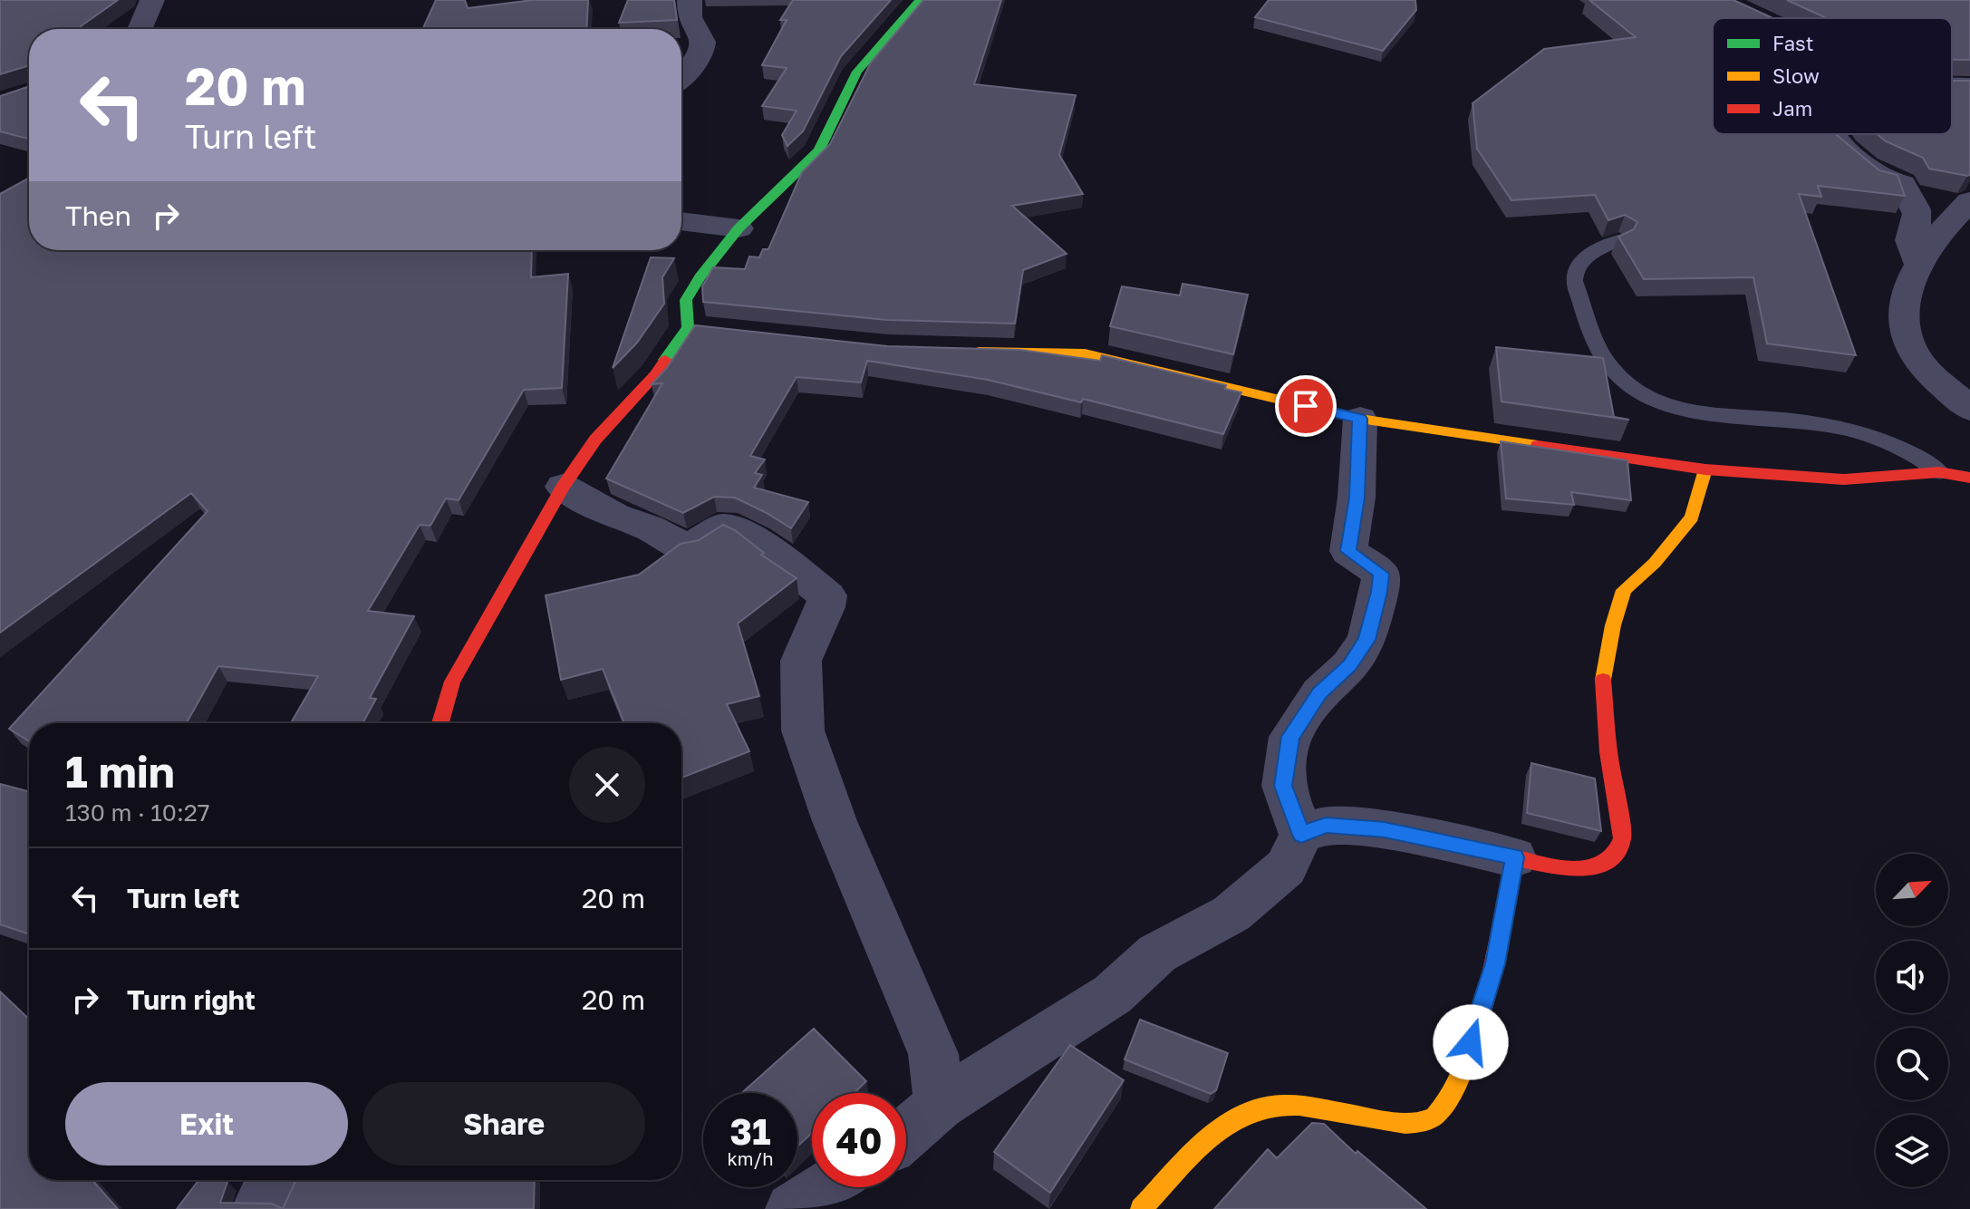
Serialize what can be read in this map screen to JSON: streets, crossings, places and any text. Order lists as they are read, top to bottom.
{
  "legend": ["Fast", "Slow", "Jam"],
  "north": "top right",
  "page": {
    "turn": ["20 m", "Turn left"],
    "then": "Then",
    "heading": ["1 min", "130 m · 10:27"],
    "list": [
      {
        "name": "Turn left",
        "value": "20 m"
      },
      {
        "name": "Turn right",
        "value": "20 m"
      }
    ],
    "buttons": ["Exit", "Share"],
    "speed": "31 km/h",
    "limit": "40"
  }
}
